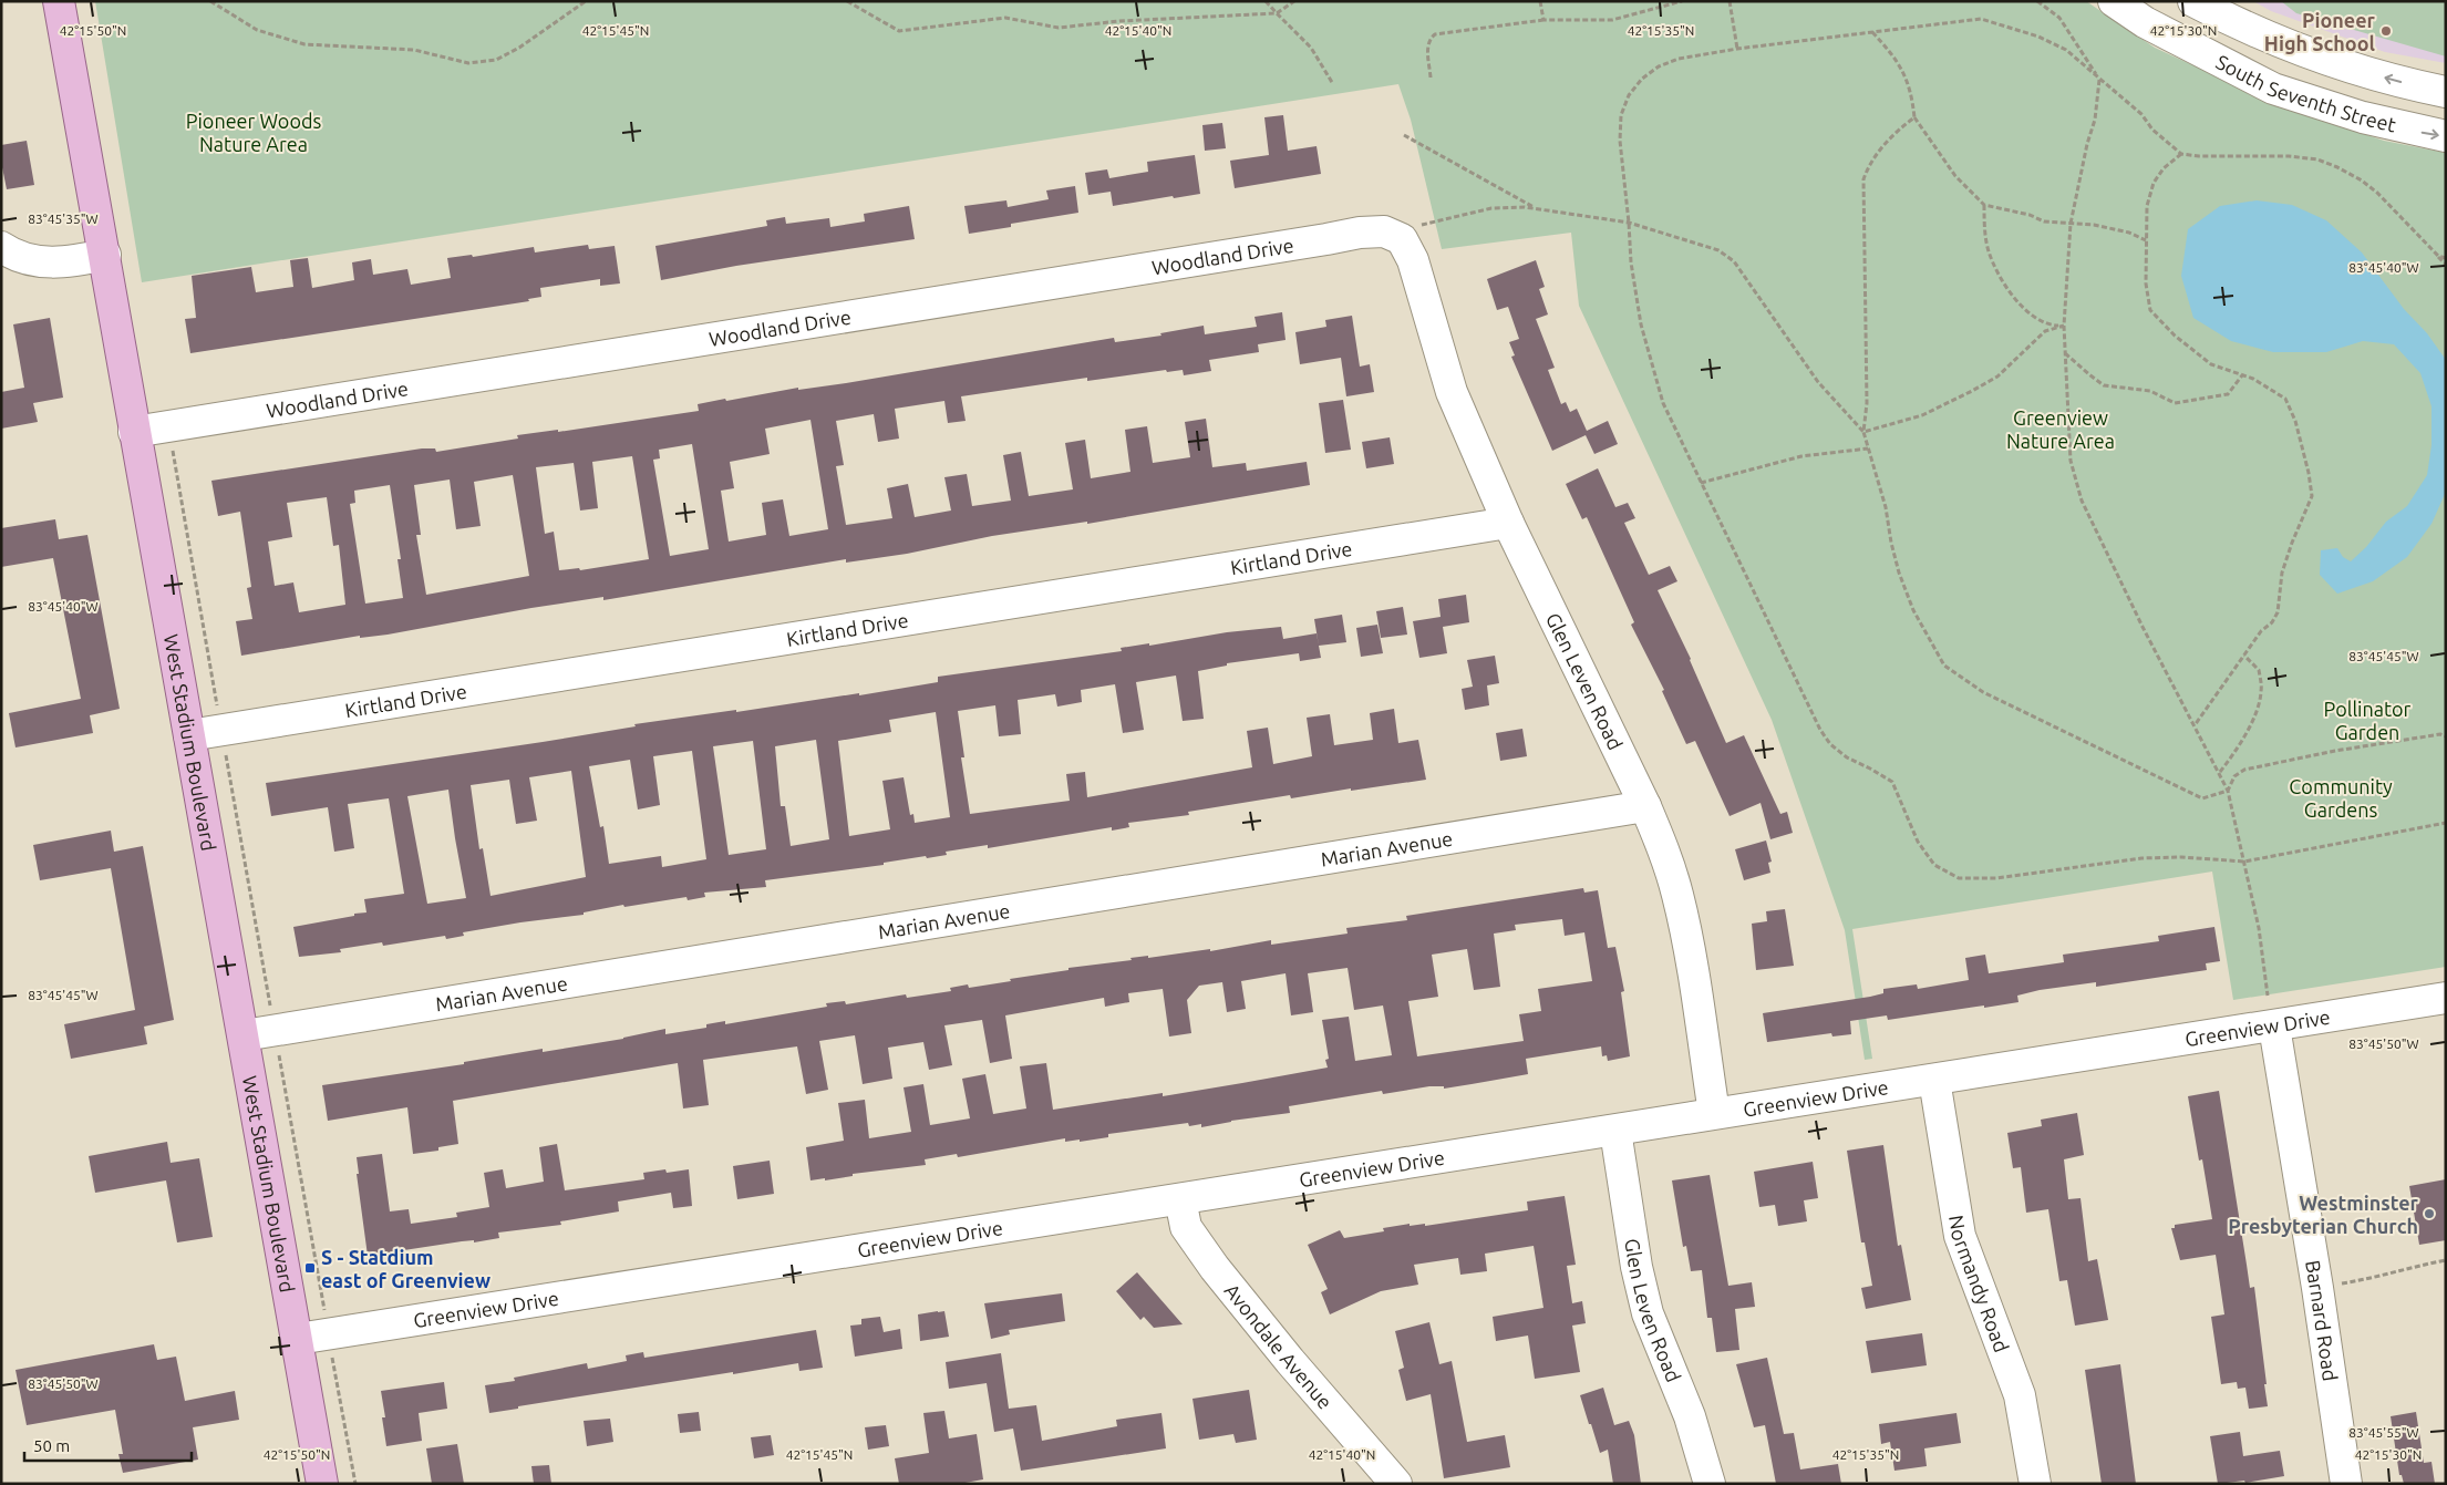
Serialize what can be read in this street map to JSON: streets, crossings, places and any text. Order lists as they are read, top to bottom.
{
  "streets": {
    "main road": ["West Stadium Boulevard"],
    "street": [
      "South Seventh Street",
      "Woodland Drive",
      "Kirtland Drive",
      "Glen Leven Road",
      "Marian Avenue",
      "Greenview Drive",
      "Normandy Road",
      "Barnard Road",
      "Avondale Avenue"
    ]
  },
  "crossings": [
    ["Woodland Drive", "Glen Leven Road"],
    ["Woodland Drive", "West Stadium Boulevard"],
    ["Kirtland Drive", "Glen Leven Road"],
    ["Kirtland Drive", "West Stadium Boulevard"],
    ["Glen Leven Road", "Marian Avenue"],
    ["Glen Leven Road", "Greenview Drive"],
    ["West Stadium Boulevard", "Marian Avenue"],
    ["West Stadium Boulevard", "Greenview Drive"],
    ["Greenview Drive", "Normandy Road"],
    ["Greenview Drive", "Barnard Road"],
    ["Greenview Drive", "Avondale Avenue"]
  ],
  "parks": [
    "Pioneer Woods Nature Area",
    "Greenview Nature Area",
    "Pollinator Garden",
    "Community Gardens"
  ],
  "places": {
    "other": ["Pioneer High School", "Westminster Presbyterian Church"],
    "transit": ["S - Statdium east of Greenview"]
  },
  "scale_bar": "50 m",
  "coordinates": [
    "42°15'50\"N",
    "42°15'45\"N",
    "42°15'40\"N",
    "42°15'35\"N",
    "42°15'30\"N",
    "83°45'35\"W",
    "83°45'40\"W",
    "83°45'45\"W",
    "83°45'50\"W",
    "83°45'55\"W"
  ]
}
